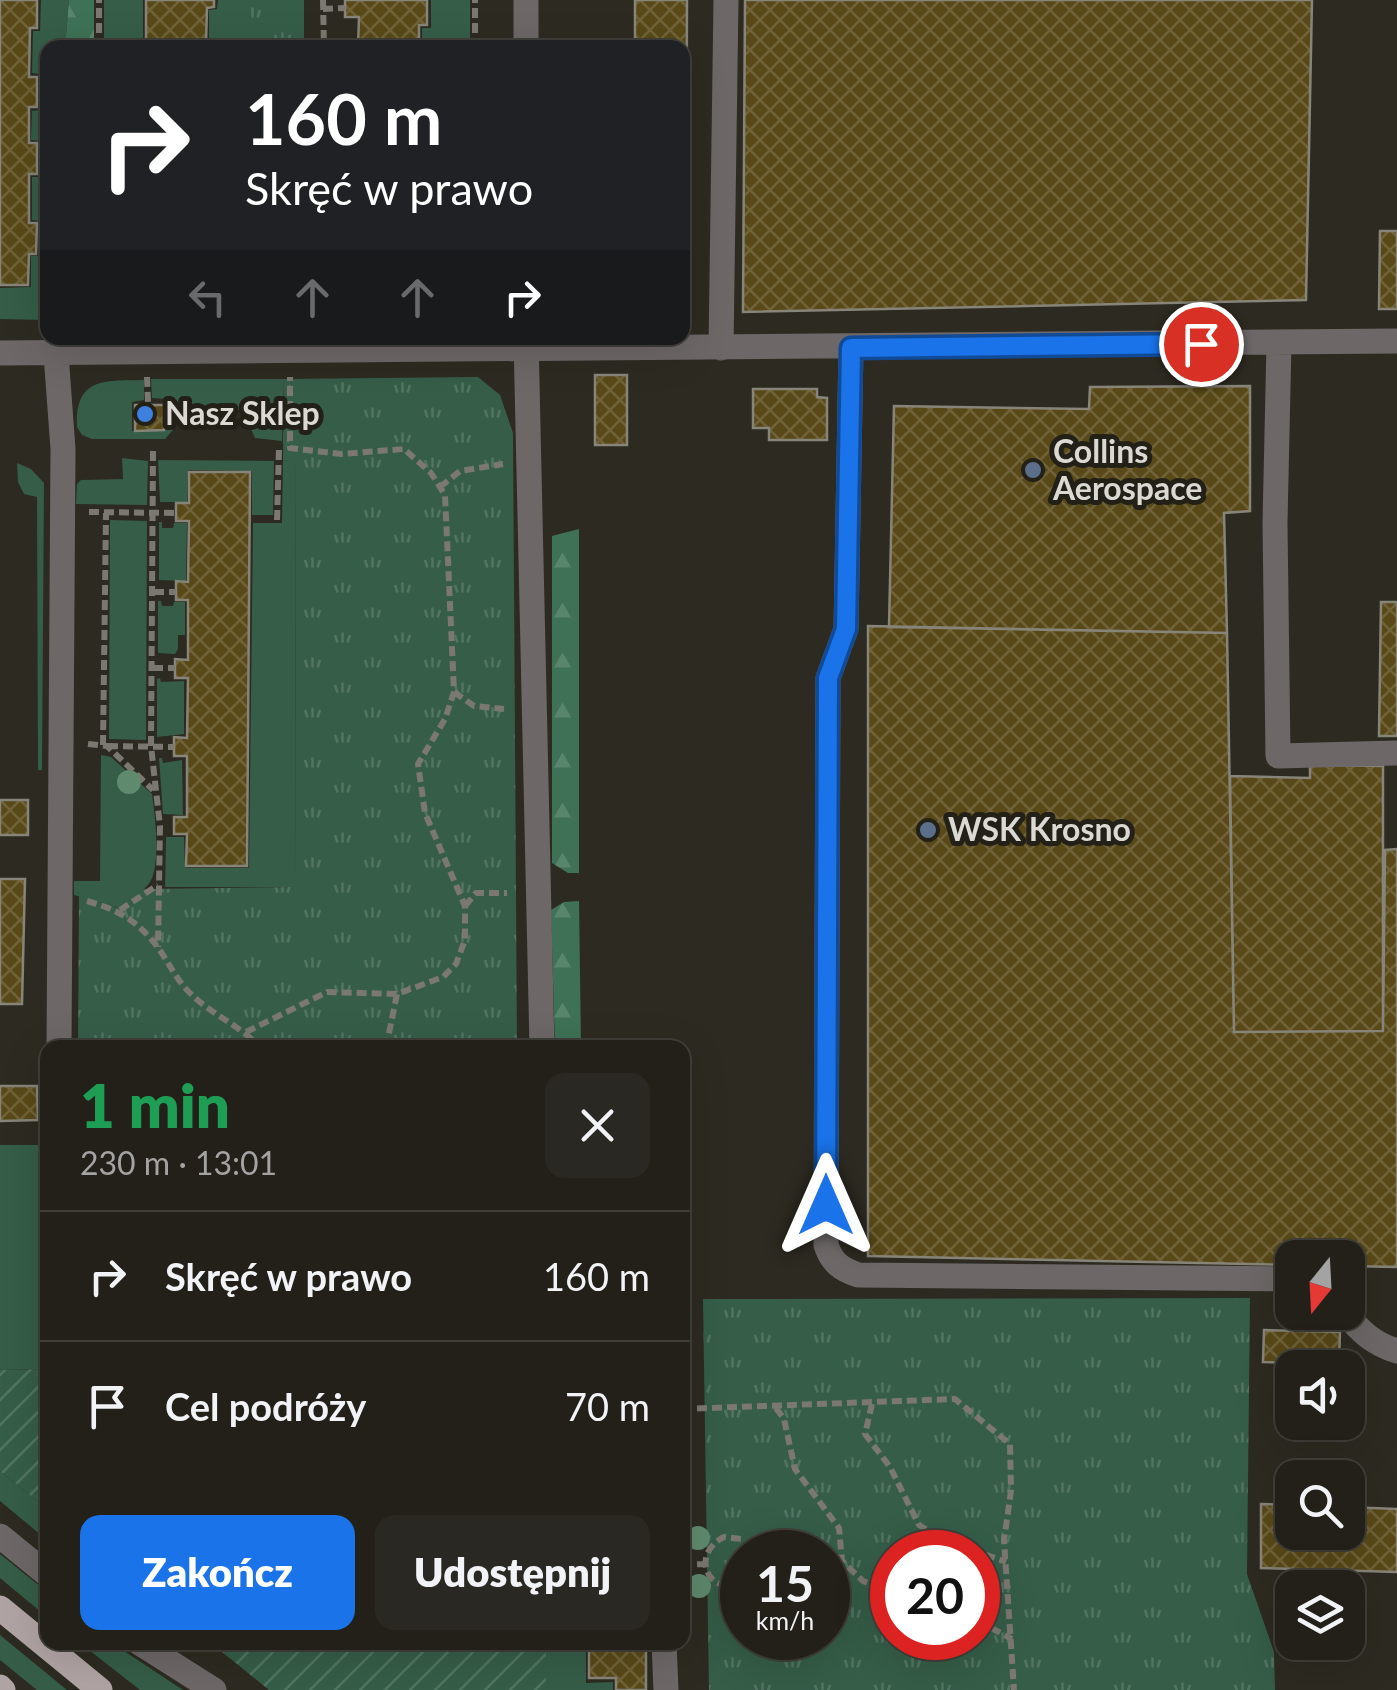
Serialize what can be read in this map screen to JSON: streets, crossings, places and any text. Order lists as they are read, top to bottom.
{
  "places": ["Nasz Sklep", "Collins Aerospace", "WSK Krosno"],
  "north": "bottom",
  "page": {
    "turn": ["160 m", "Skręć w prawo"],
    "heading": ["1 min", "230 m · 13:01"],
    "list": [
      {
        "name": "Skręć w prawo",
        "value": "160 m"
      },
      {
        "name": "Cel podróży",
        "value": "70 m"
      }
    ],
    "buttons": ["Zakończ", "Udostępnij"],
    "speed": "15 km/h",
    "limit": "20"
  }
}
